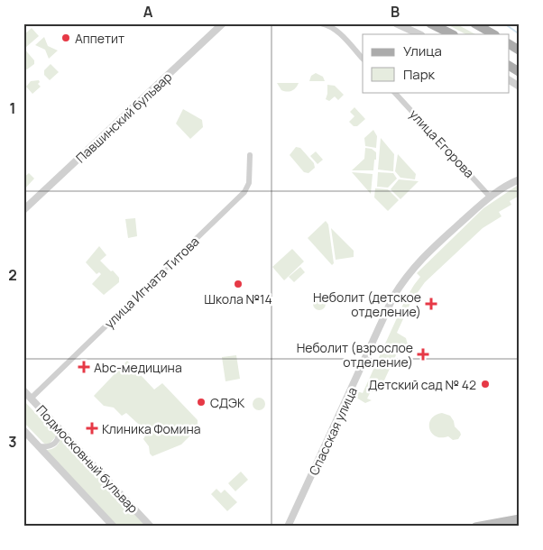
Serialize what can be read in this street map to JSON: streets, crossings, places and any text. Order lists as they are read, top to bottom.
{
  "streets": {
    "street": [
      "Павшинский бульвар",
      "улица Егорова",
      "улица Игната Титова",
      "Спасская улица",
      "Подмосковный бульвар"
    ]
  },
  "crossings": [
    ["улица Егорова", "Спасская улица"],
    ["улица Игната Титова", "Подмосковный бульвар"]
  ],
  "places": {
    "other": [
      "Аппетит",
      "Школа №14",
      "Детский сад № 42",
      "СДЭК"
    ],
    "health": [
      "Неболит (детское отделение)",
      "Неболит (взрослое отделение)",
      "Abc-медицина",
      "Клиника Фомина"
    ]
  },
  "legend": ["Улица", "Парк"],
  "grid": {
    "columns": ["A", "B"],
    "rows": ["1", "2", "3"]
  }
}
